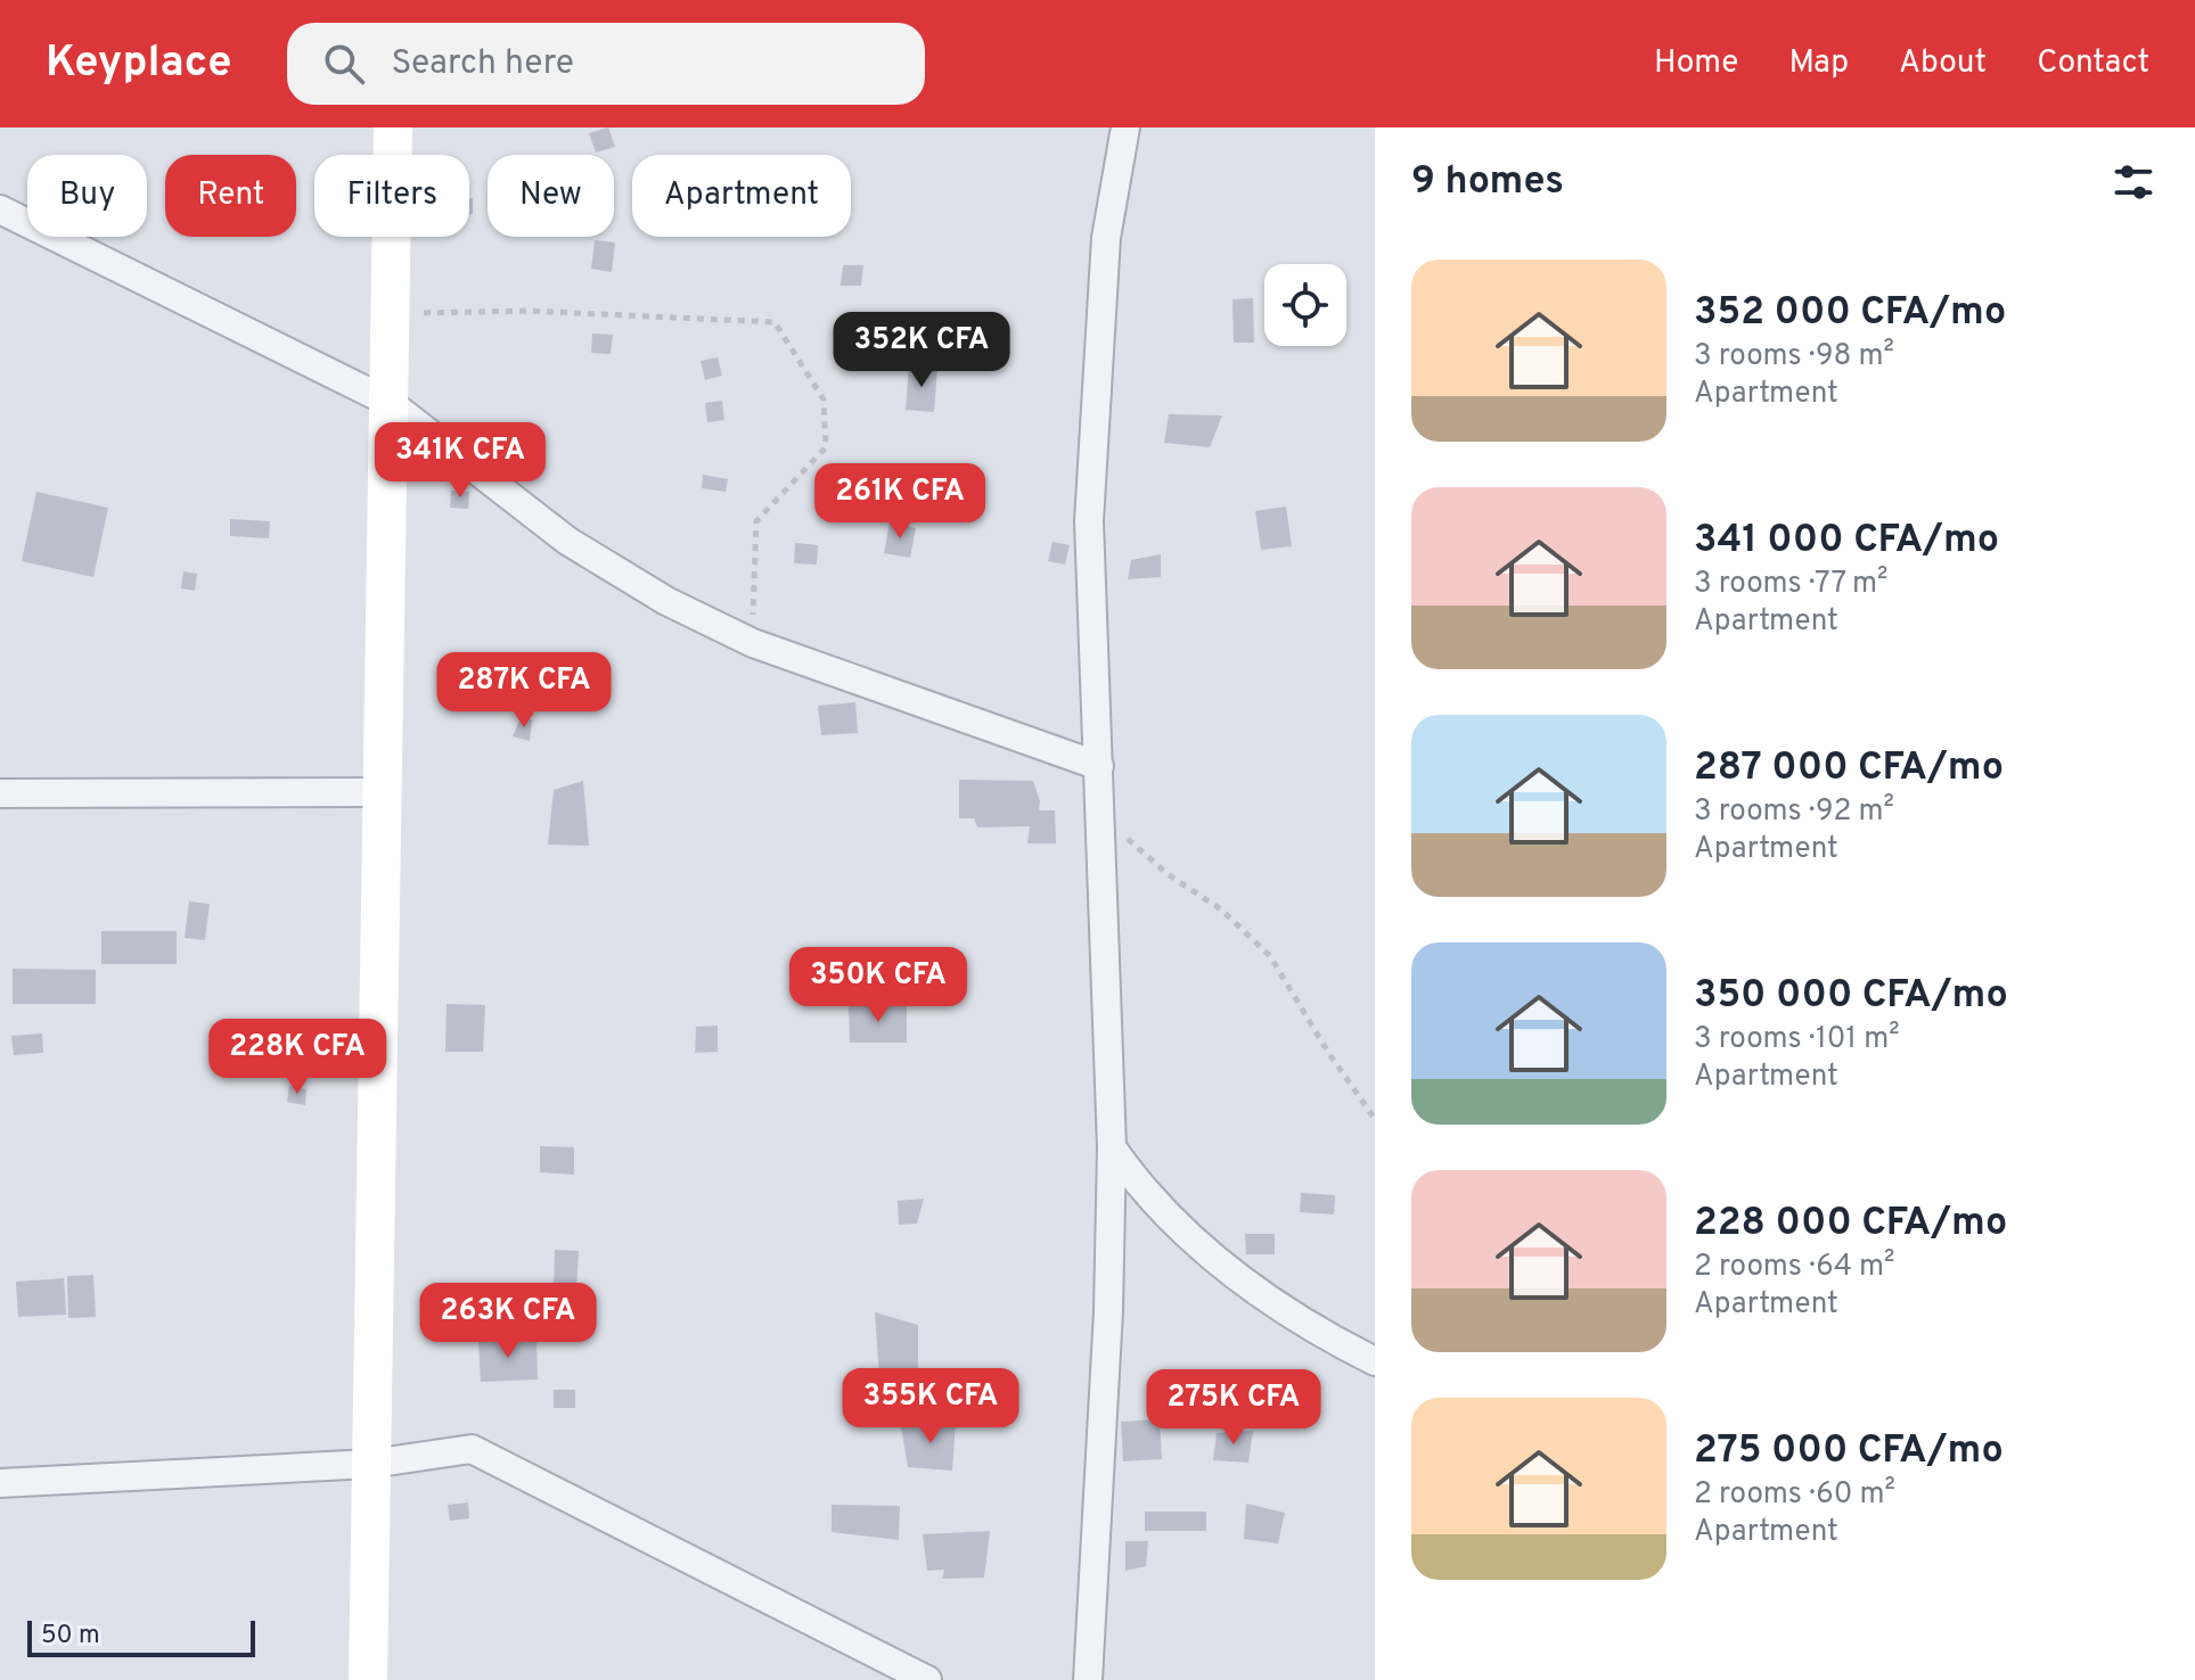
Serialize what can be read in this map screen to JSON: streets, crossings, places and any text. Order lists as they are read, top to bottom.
{
  "scale_bar": "50 m",
  "page": {
    "header": "Keyplace",
    "search": "Search here",
    "nav": [
      "Home",
      "Map",
      "About",
      "Contact"
    ],
    "heading": "9 homes",
    "chip": [
      "Buy",
      "Rent",
      "Filters",
      "New",
      "Apartment"
    ],
    "list": [
      {
        "name": "352 000 CFA/mo",
        "note": "3 rooms · 98 m² · Apartment"
      },
      {
        "name": "341 000 CFA/mo",
        "note": "3 rooms · 77 m² · Apartment"
      },
      {
        "name": "287 000 CFA/mo",
        "note": "3 rooms · 92 m² · Apartment"
      },
      {
        "name": "350 000 CFA/mo",
        "note": "3 rooms · 101 m² · Apartment"
      },
      {
        "name": "228 000 CFA/mo",
        "note": "2 rooms · 64 m² · Apartment"
      },
      {
        "name": "275 000 CFA/mo",
        "note": "2 rooms · 60 m² · Apartment"
      }
    ],
    "price": [
      "352K CFA",
      "341K CFA",
      "261K CFA",
      "287K CFA",
      "350K CFA",
      "228K CFA",
      "263K CFA",
      "355K CFA",
      "275K CFA"
    ],
    "scale": "50 m"
  }
}
